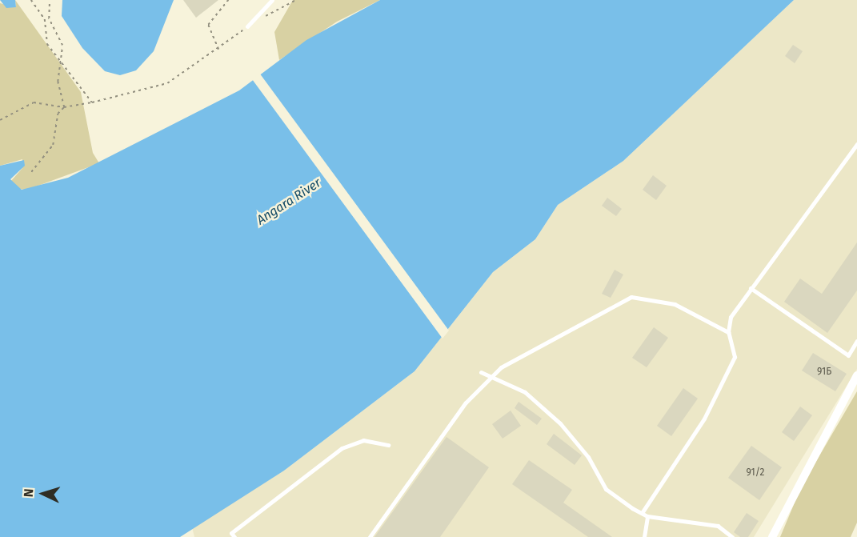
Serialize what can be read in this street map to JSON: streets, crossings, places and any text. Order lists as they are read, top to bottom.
{
  "water": ["Angara River"],
  "house_numbers": ["91Б", "91/2"],
  "north": "left"
}
